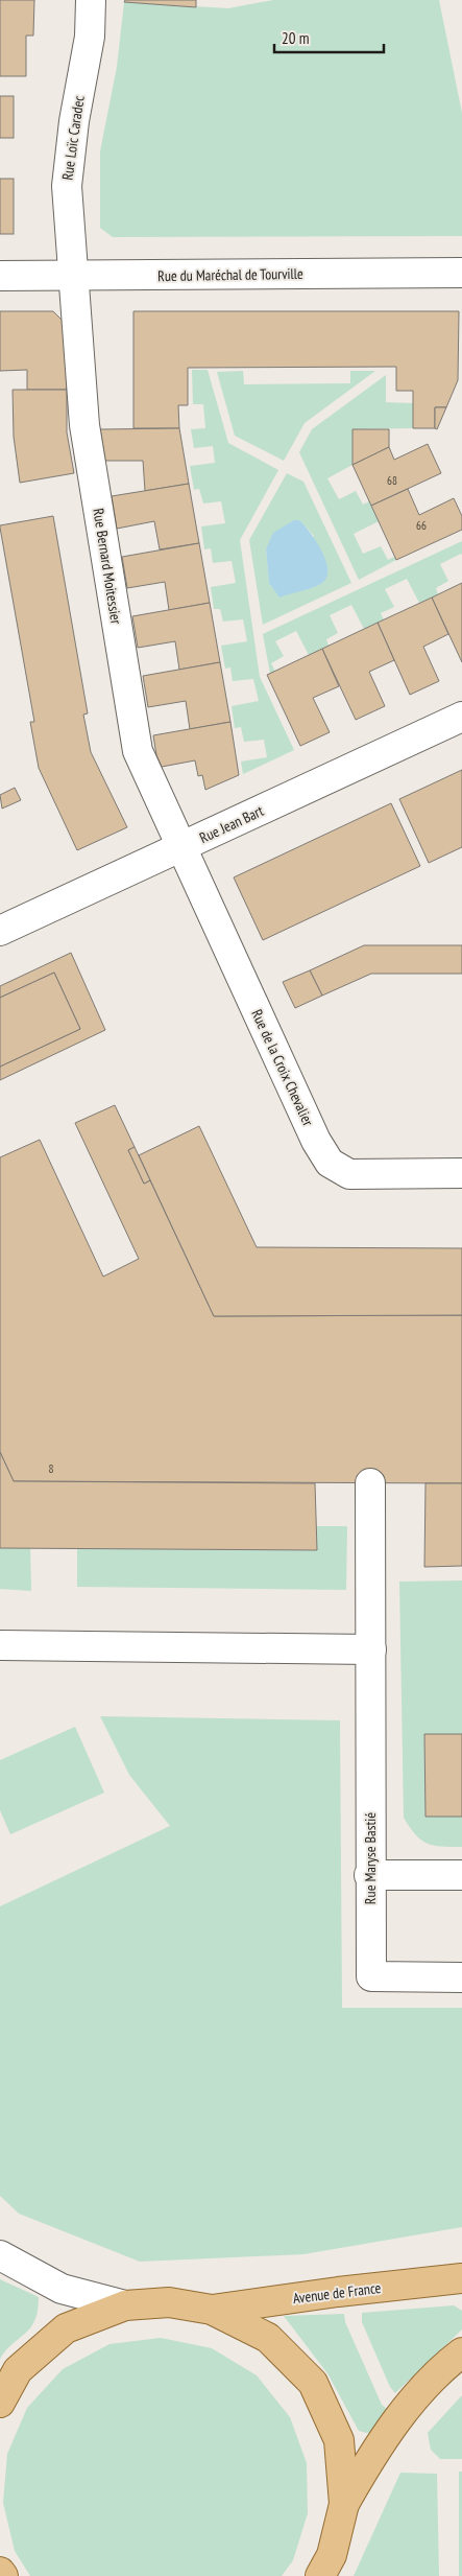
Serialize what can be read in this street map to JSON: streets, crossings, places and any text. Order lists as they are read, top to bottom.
{
  "streets": {
    "main road": ["Avenue de France"],
    "street": [
      "Rue Loïc Caradec",
      "Rue du Maréchal de Tourville",
      "Rue Bernard Moitessier",
      "Rue Jean Bart",
      "Rue de la Croix Chevalier",
      "Rue Maryse Bastié"
    ]
  },
  "crossings": [
    ["Rue Loïc Caradec", "Rue du Maréchal de Tourville"],
    ["Rue Loïc Caradec", "Rue Bernard Moitessier"],
    ["Rue du Maréchal de Tourville", "Rue Bernard Moitessier"],
    ["Rue Bernard Moitessier", "Rue Jean Bart"],
    ["Rue Bernard Moitessier", "Rue de la Croix Chevalier"],
    ["Rue Jean Bart", "Rue de la Croix Chevalier"]
  ],
  "house_numbers": ["68", "66", "8"],
  "scale_bar": "20 m"
}
